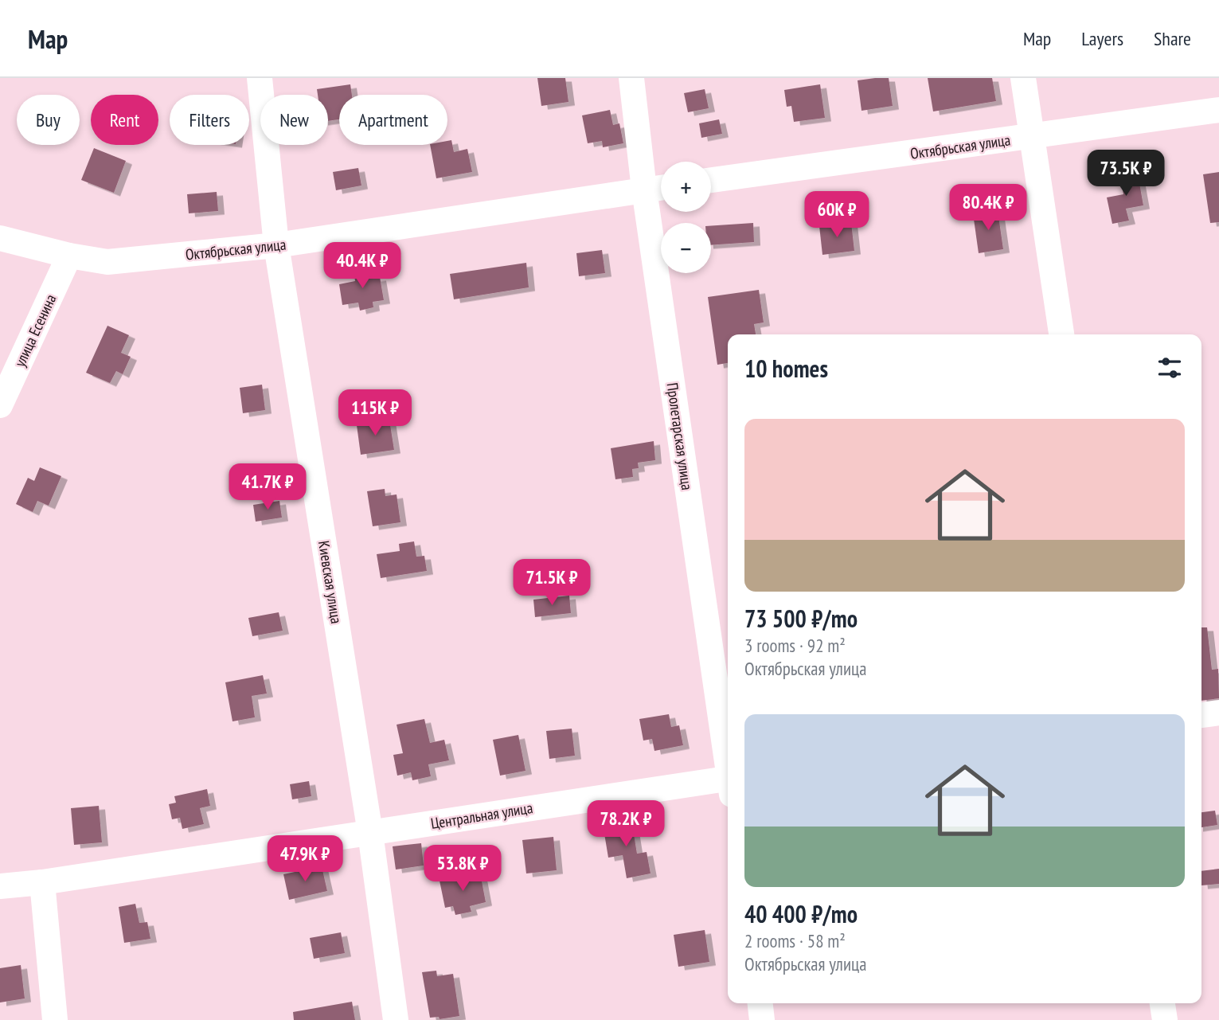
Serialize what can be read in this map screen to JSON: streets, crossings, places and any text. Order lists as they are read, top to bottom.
{
  "streets": {
    "street": [
      "Октябрьская улица",
      "улица Есенина",
      "Пролетарская улица",
      "Киевская улица",
      "Центральная улица"
    ]
  },
  "crossings": [
    ["Октябрьская улица", "улица Есенина"],
    ["Октябрьская улица", "Пролетарская улица"],
    ["Октябрьская улица", "Киевская улица"],
    ["Киевская улица", "Центральная улица"]
  ],
  "page": {
    "header": "Map",
    "nav": ["Map", "Layers", "Share"],
    "chip": [
      "Buy",
      "Rent",
      "Filters",
      "New",
      "Apartment"
    ],
    "price": [
      "73.5K ₽",
      "80.4K ₽",
      "60K ₽",
      "40.4K ₽",
      "115K ₽",
      "41.7K ₽",
      "71.5K ₽",
      "78.2K ₽",
      "47.9K ₽",
      "53.8K ₽"
    ],
    "map_buttons": ["+", "−"],
    "heading": "10 homes",
    "list": [
      {
        "name": "73 500 ₽/mo",
        "note": "3 rooms · 92 m² · Октябрьская улица"
      },
      {
        "name": "40 400 ₽/mo",
        "note": "2 rooms · 58 m² · Октябрьская улица"
      }
    ]
  }
}
